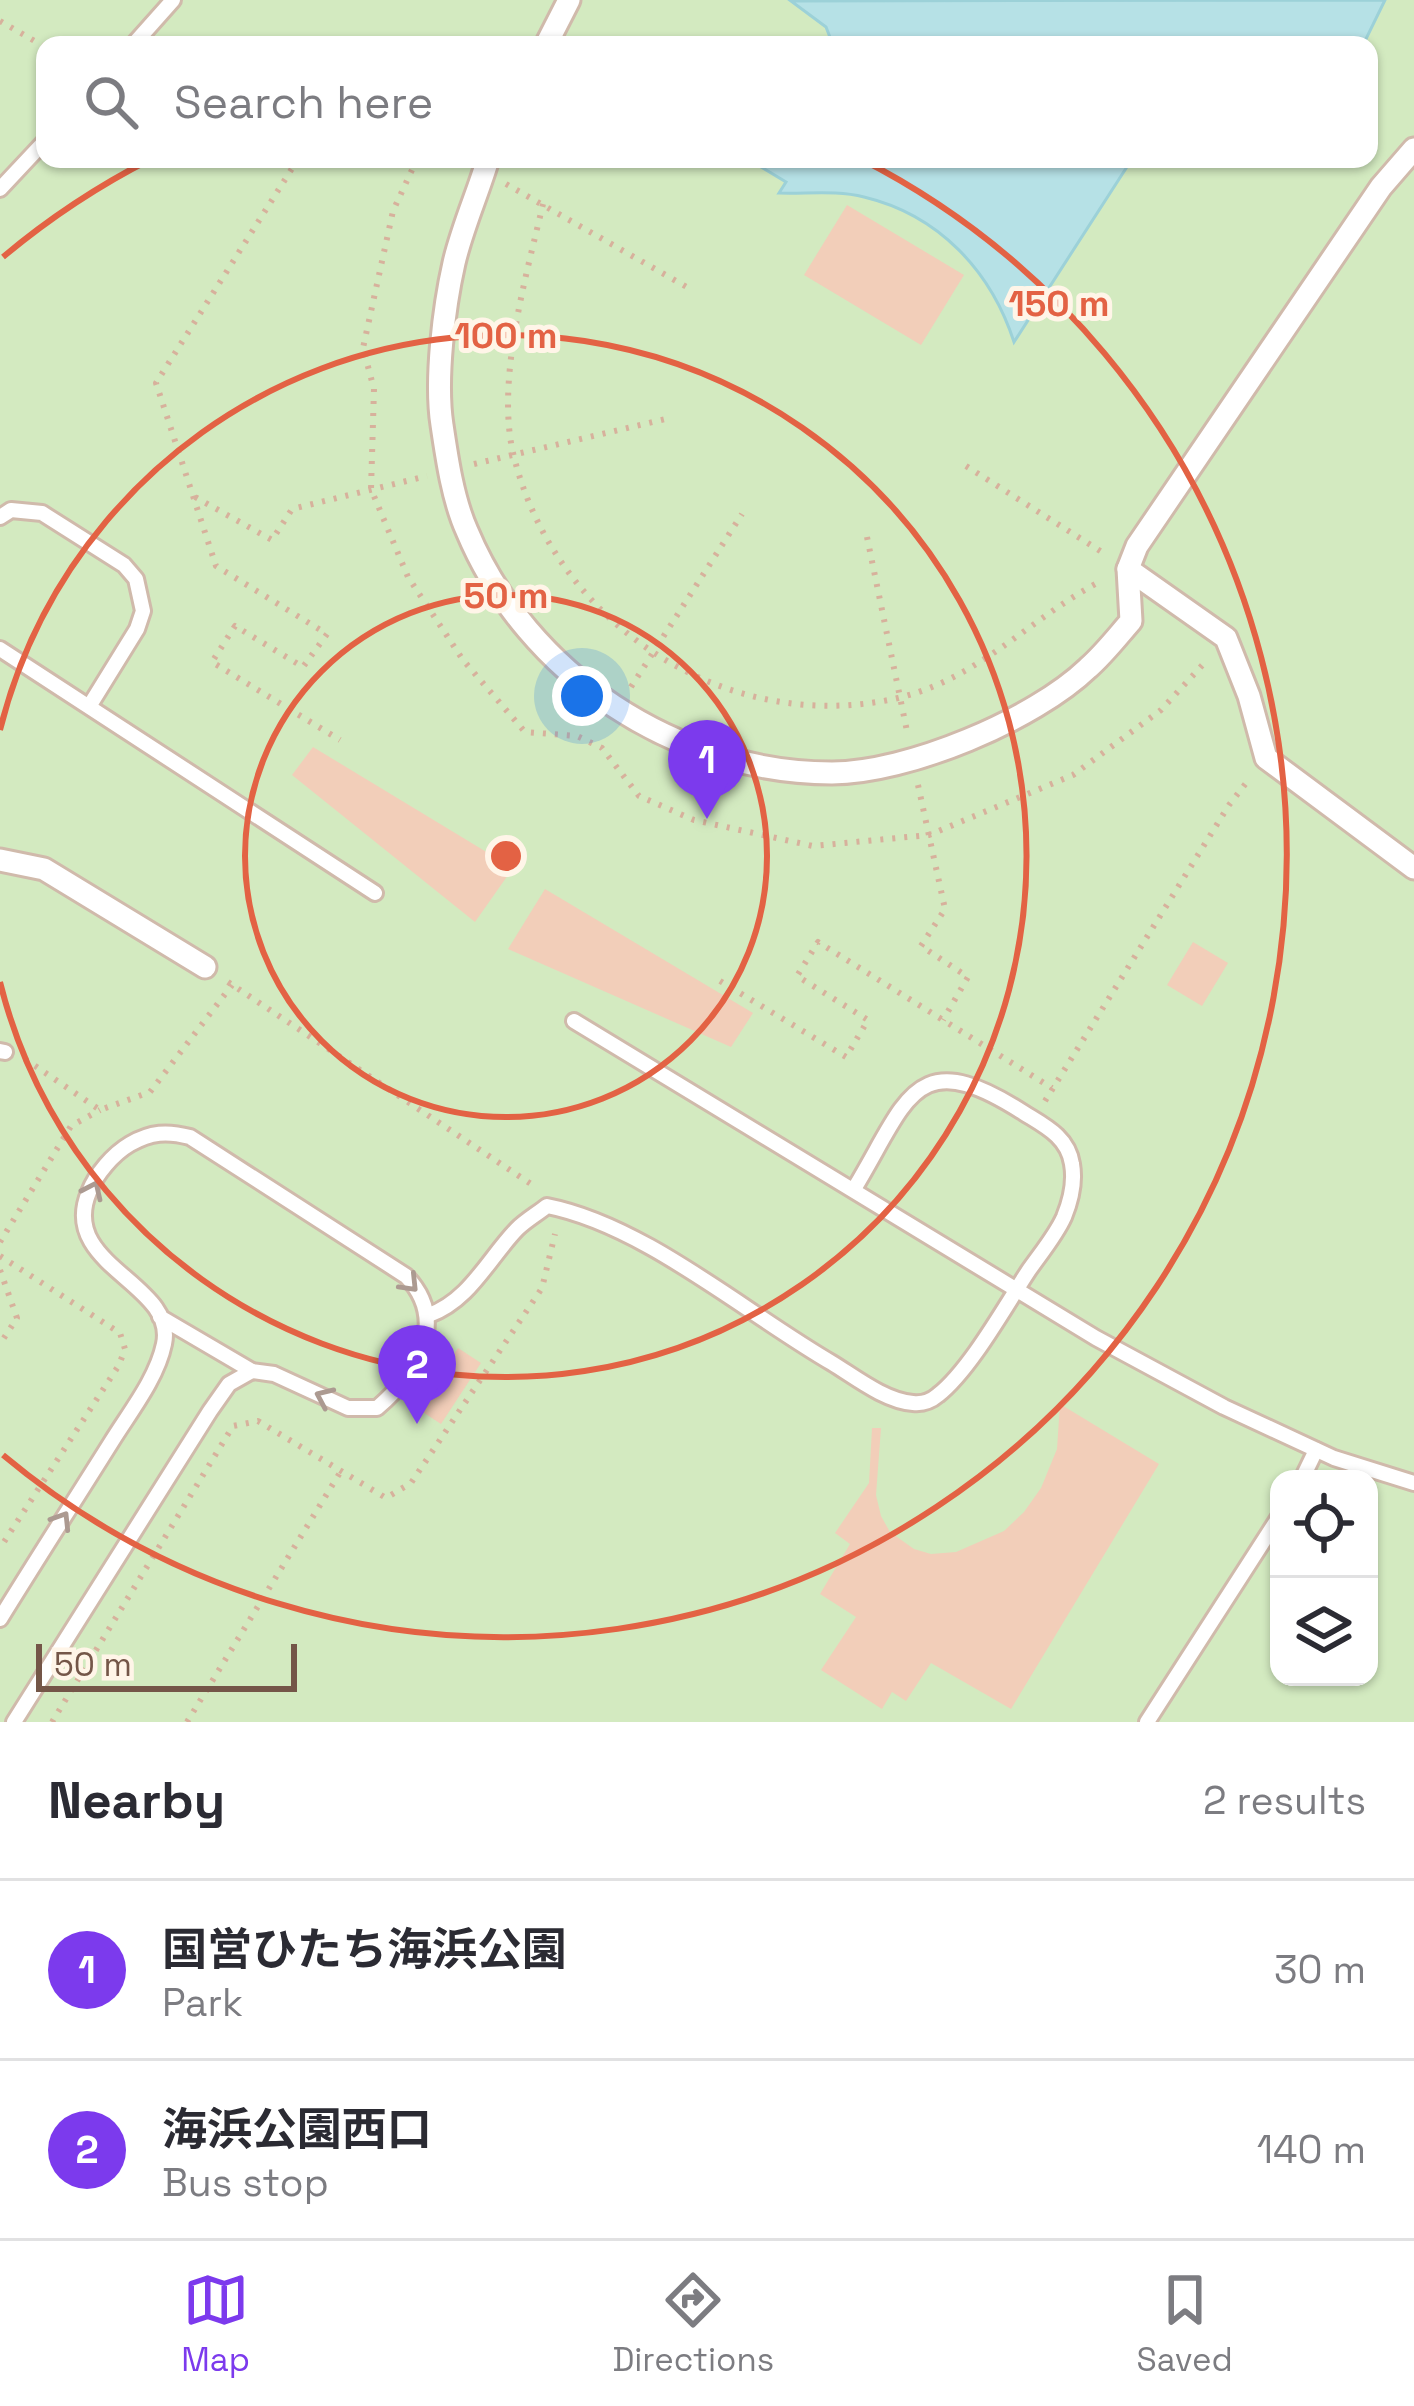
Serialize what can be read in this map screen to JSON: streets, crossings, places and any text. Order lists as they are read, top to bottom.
{
  "scale_bar": "50 m",
  "page": {
    "search": "Search here",
    "pins": ["1", "2"],
    "scale": "50 m",
    "heading": ["Nearby", "2 results"],
    "list": [
      {
        "mark": "1",
        "name": "国営ひたち海浜公園",
        "note": "Park",
        "value": "30 m"
      },
      {
        "mark": "2",
        "name": "海浜公園西口",
        "note": "Bus stop",
        "value": "140 m"
      }
    ],
    "nav": ["Map", "Directions", "Saved"]
  },
  "rings": ["150 m", "100 m", "50 m"]
}
